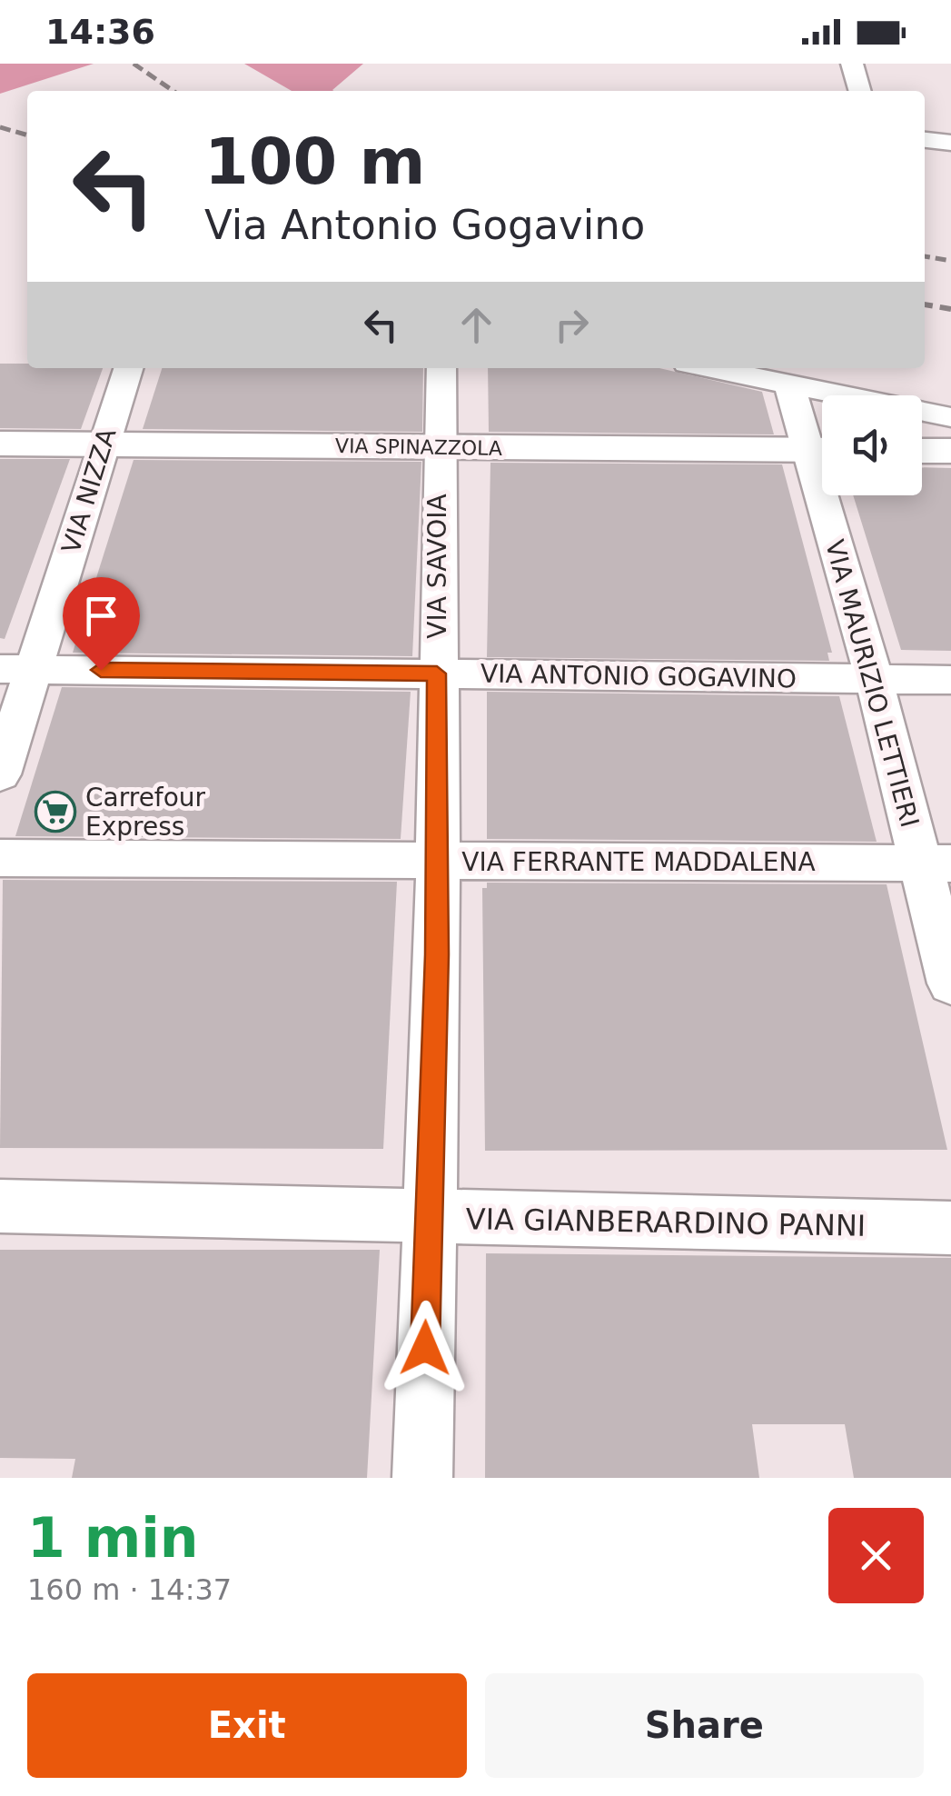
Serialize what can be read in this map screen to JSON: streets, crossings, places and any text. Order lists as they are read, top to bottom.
{
  "streets": {
    "street": [
      "VIA SPINAZZOLA",
      "VIA NIZZA",
      "VIA SAVOIA",
      "VIA ANTONIO GOGAVINO",
      "VIA MAURIZIO LETTIERI",
      "VIA FERRANTE MADDALENA",
      "VIA GIANBERARDINO PANNI"
    ]
  },
  "crossings": [
    ["VIA SPINAZZOLA", "VIA NIZZA"],
    ["VIA SPINAZZOLA", "VIA SAVOIA"],
    ["VIA NIZZA", "VIA ANTONIO GOGAVINO"],
    ["VIA SAVOIA", "VIA ANTONIO GOGAVINO"],
    ["VIA SAVOIA", "VIA FERRANTE MADDALENA"],
    ["VIA SAVOIA", "VIA GIANBERARDINO PANNI"],
    ["VIA ANTONIO GOGAVINO", "VIA MAURIZIO LETTIERI"],
    ["VIA MAURIZIO LETTIERI", "VIA FERRANTE MADDALENA"]
  ],
  "places": {
    "supermarket": ["Carrefour Express"]
  },
  "page": {
    "status": "14:36",
    "turn": ["100 m", "Via Antonio Gogavino"],
    "heading": ["1 min", "160 m · 14:37"],
    "buttons": ["Exit", "Share"]
  }
}
